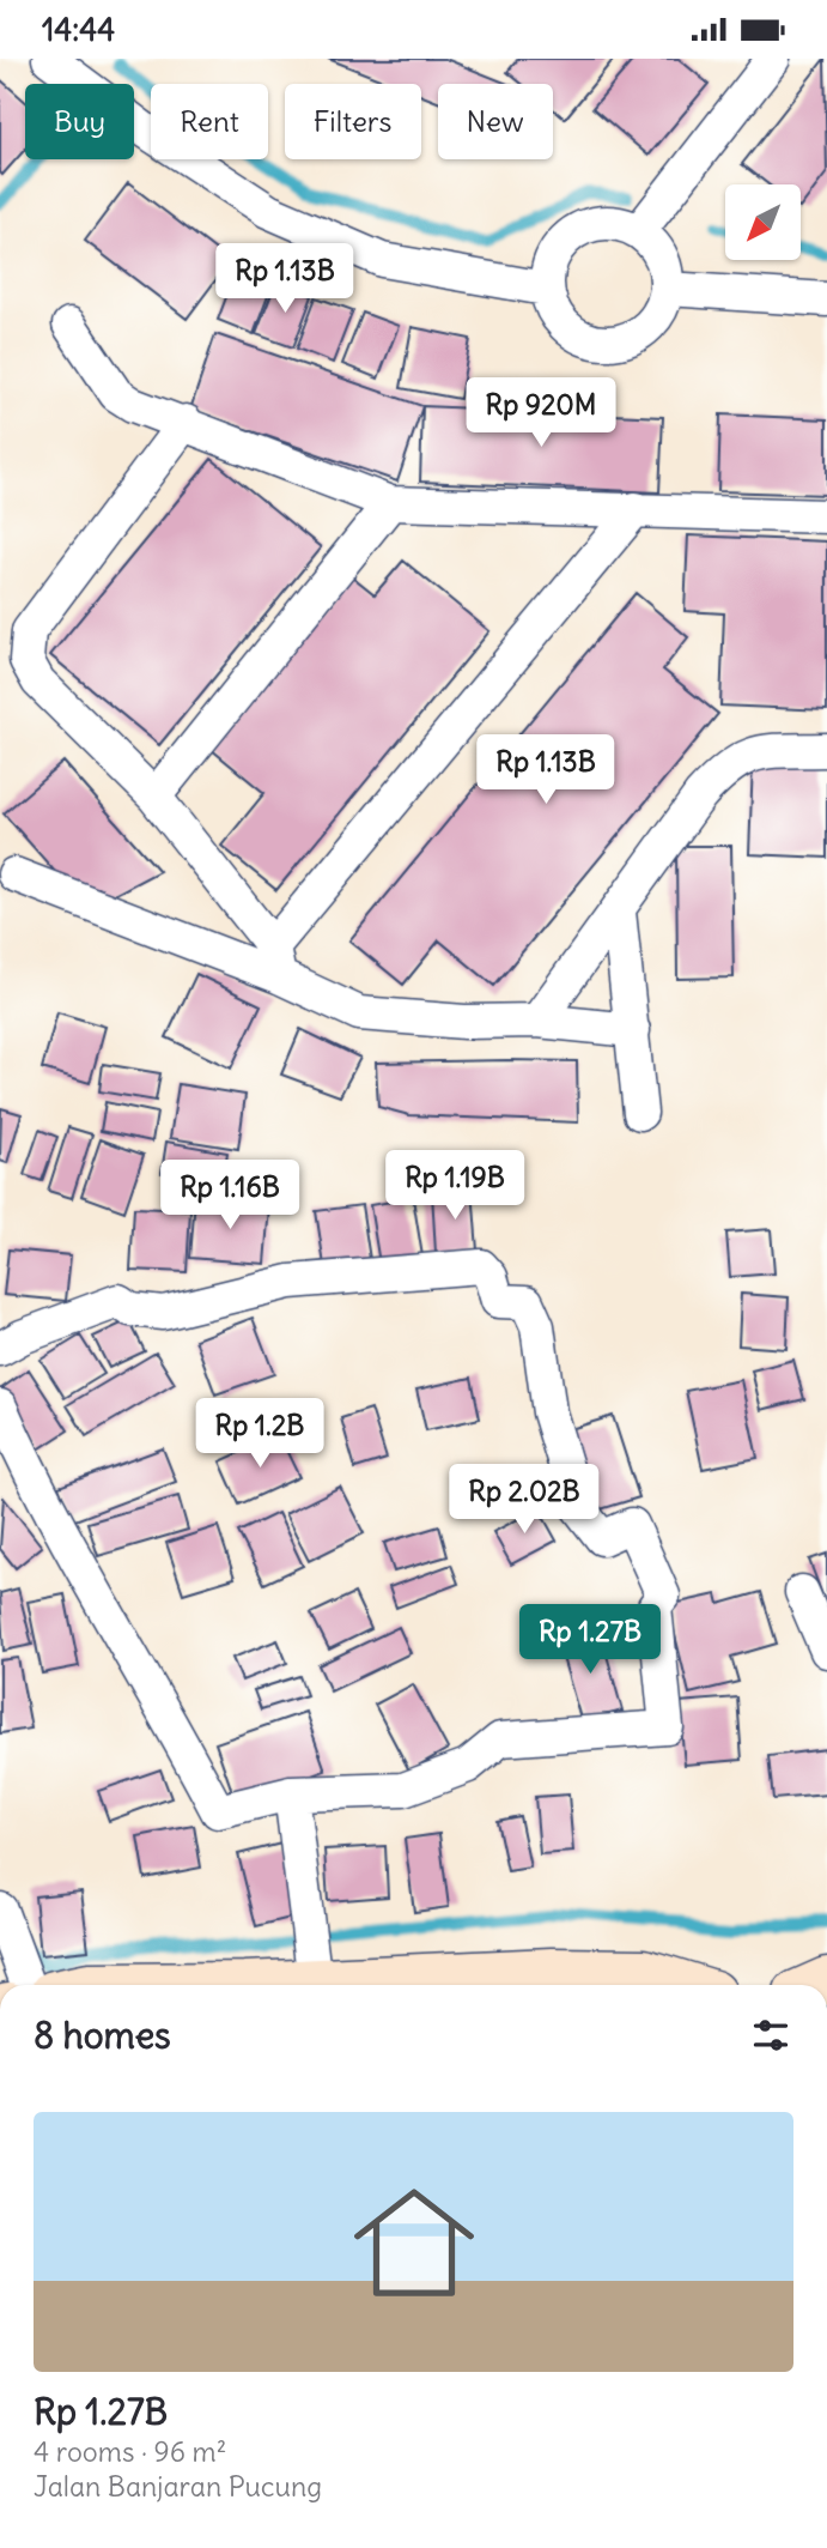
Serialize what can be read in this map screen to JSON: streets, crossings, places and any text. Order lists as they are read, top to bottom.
{
  "north": "bottom left",
  "page": {
    "status": "14:44",
    "chip": [
      "Buy",
      "Rent",
      "Filters",
      "New"
    ],
    "price": [
      "Rp 1.13B",
      "Rp 920M",
      "Rp 1.13B",
      "Rp 1.19B",
      "Rp 1.16B",
      "Rp 1.2B",
      "Rp 2.02B",
      "Rp 1.27B"
    ],
    "heading": "8 homes",
    "list": [
      {
        "name": "Rp 1.27B",
        "note": "4 rooms · 96 m² · Jalan Banjaran Pucung"
      }
    ]
  }
}
